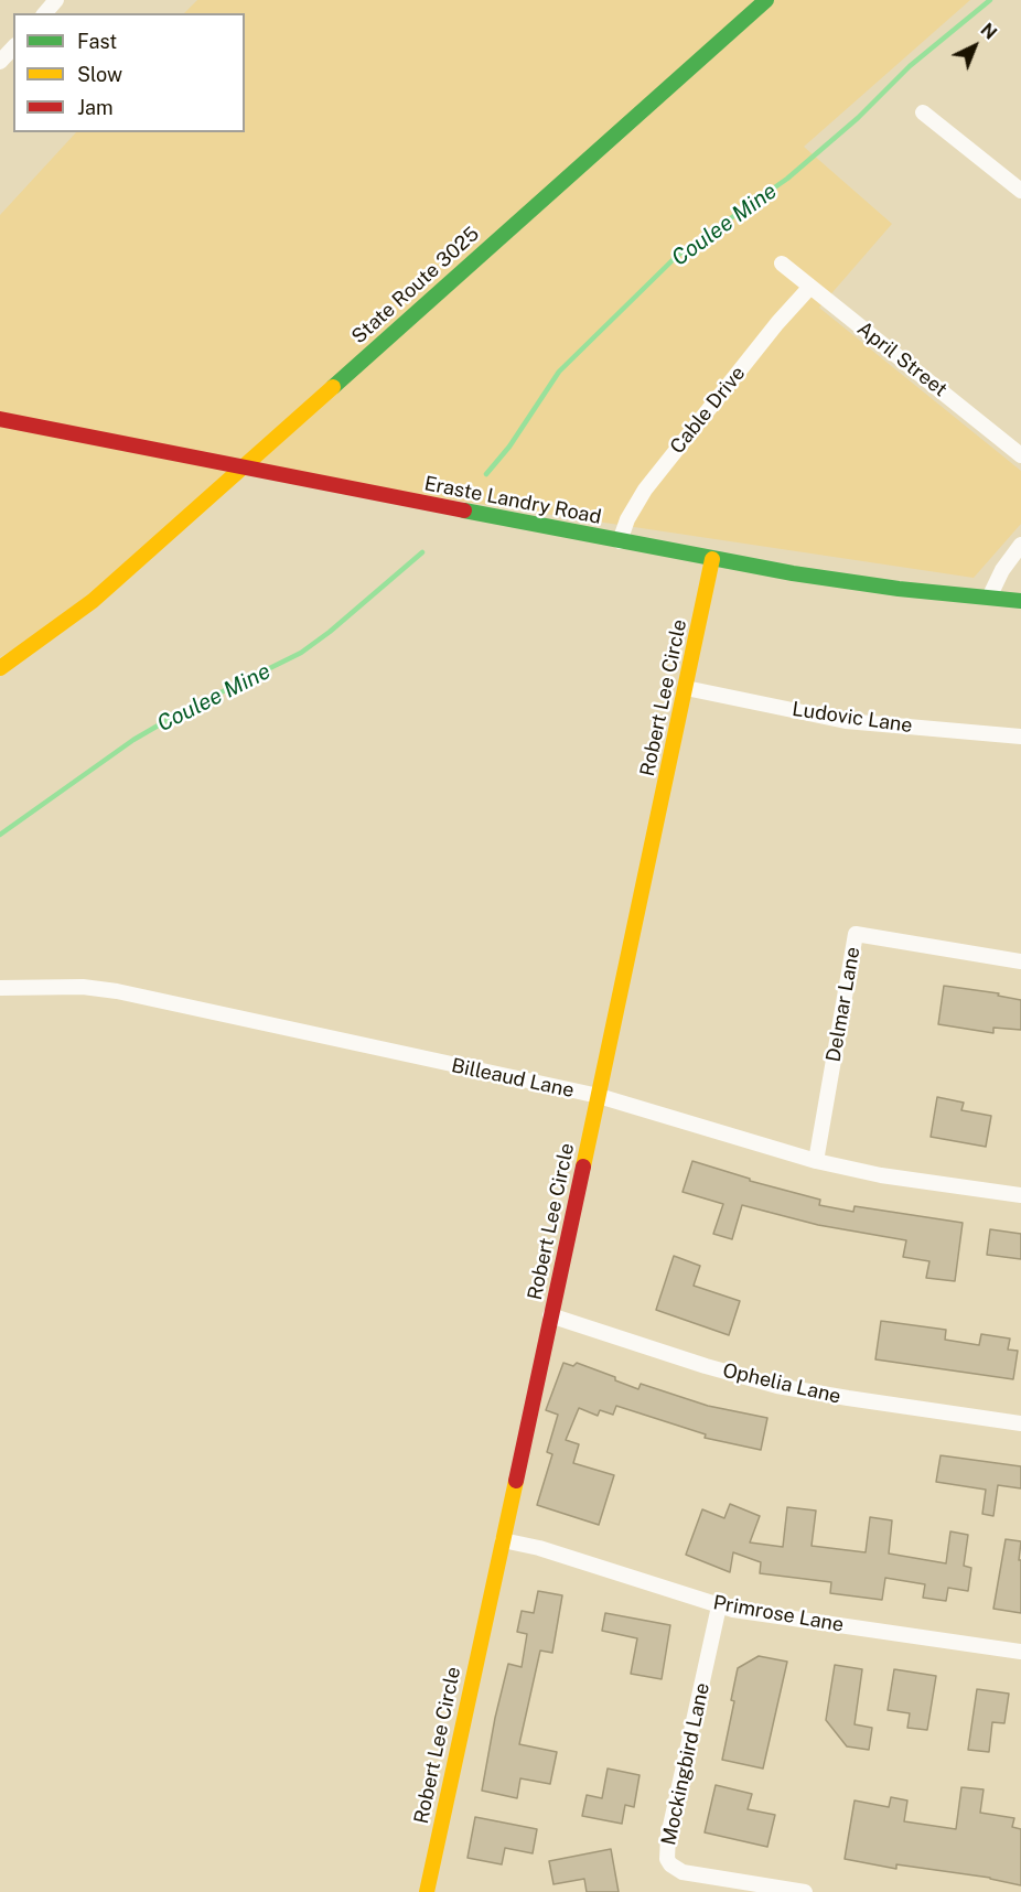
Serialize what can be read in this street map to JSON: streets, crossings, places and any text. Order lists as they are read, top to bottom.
{
  "streets": {
    "street": [
      "State Route 3025",
      "April Street",
      "Cable Drive",
      "Eraste Landry Road",
      "Robert Lee Circle",
      "Ludovic Lane",
      "Delmar Lane",
      "Billeaud Lane",
      "Ophelia Lane",
      "Primrose Lane",
      "Mockingbird Lane"
    ]
  },
  "crossings": [
    ["State Route 3025", "Eraste Landry Road"],
    ["April Street", "Cable Drive"],
    ["Cable Drive", "Eraste Landry Road"],
    ["Eraste Landry Road", "Robert Lee Circle"],
    ["Robert Lee Circle", "Ludovic Lane"],
    ["Robert Lee Circle", "Billeaud Lane"],
    ["Robert Lee Circle", "Ophelia Lane"],
    ["Robert Lee Circle", "Primrose Lane"],
    ["Delmar Lane", "Billeaud Lane"],
    ["Primrose Lane", "Mockingbird Lane"]
  ],
  "water": ["Coulee Mine"],
  "legend": ["Fast", "Slow", "Jam"],
  "north": "top right"
}
